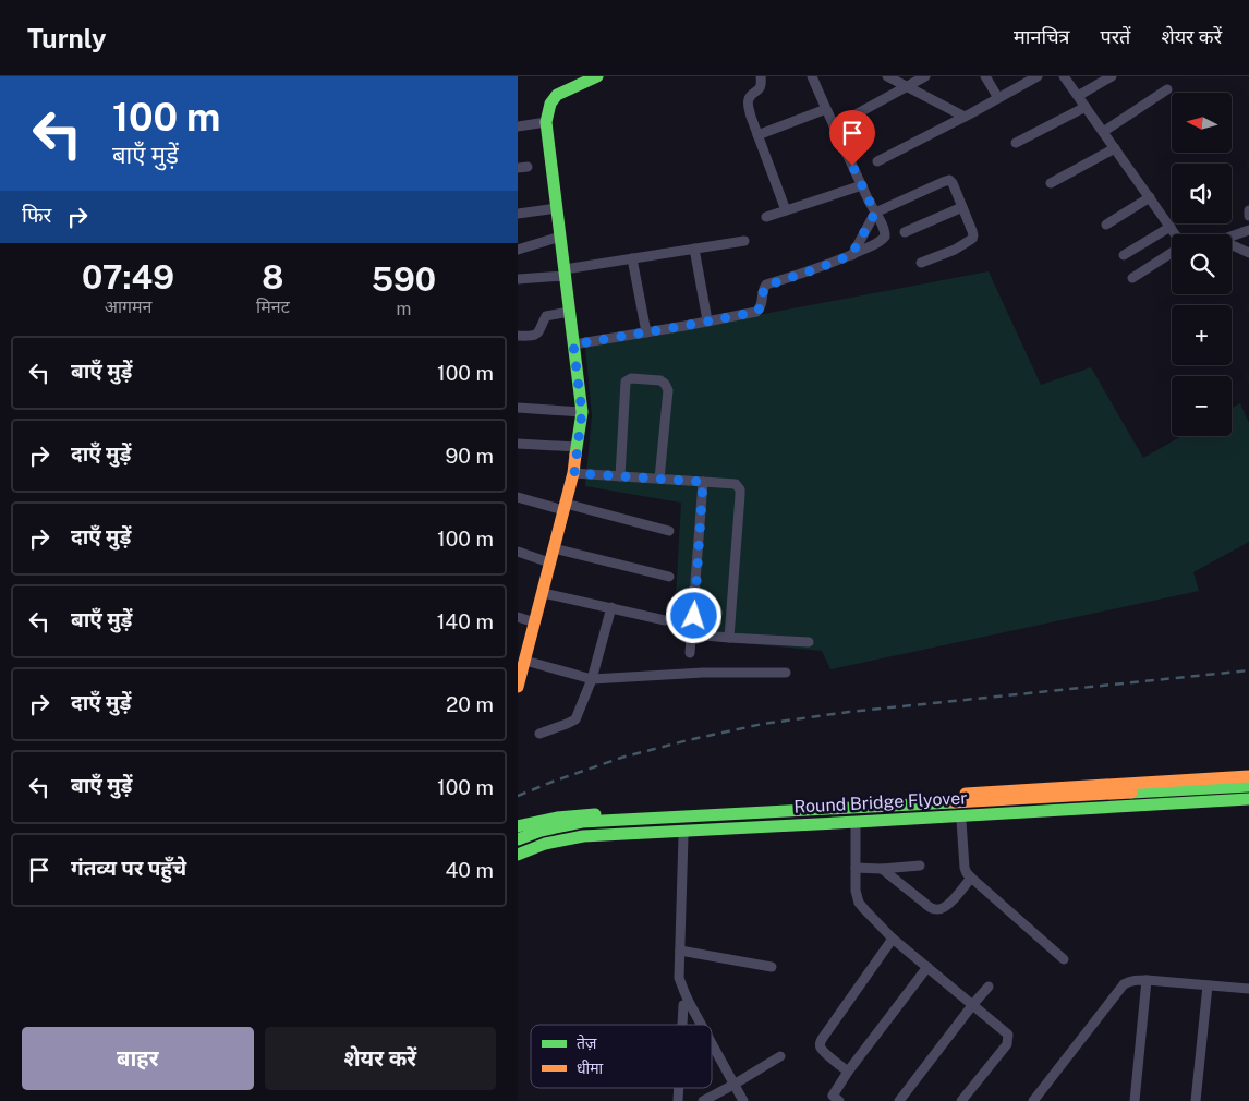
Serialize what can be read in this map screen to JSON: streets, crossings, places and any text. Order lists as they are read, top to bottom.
{
  "streets": {
    "street": ["Round Bridge Flyover"]
  },
  "legend": ["तेज़", "धीमा"],
  "north": "left",
  "page": {
    "header": "Turnly",
    "nav": ["मानचित्र", "परतें", "शेयर करें"],
    "turn": ["100 m", "बाएँ मुड़ें"],
    "map_buttons": ["+", "−"],
    "then": "फिर",
    "eta": [
      "07:49",
      "आगमन",
      "8",
      "मिनट",
      "590",
      "m"
    ],
    "list": [
      {
        "name": "बाएँ मुड़ें",
        "value": "100 m"
      },
      {
        "name": "दाएँ मुड़ें",
        "value": "90 m"
      },
      {
        "name": "दाएँ मुड़ें",
        "value": "100 m"
      },
      {
        "name": "बाएँ मुड़ें",
        "value": "140 m"
      },
      {
        "name": "दाएँ मुड़ें",
        "value": "20 m"
      },
      {
        "name": "बाएँ मुड़ें",
        "value": "100 m"
      },
      {
        "name": "गंतव्य पर पहुँचे",
        "value": "40 m"
      }
    ],
    "buttons": ["बाहर", "शेयर करें"]
  }
}
